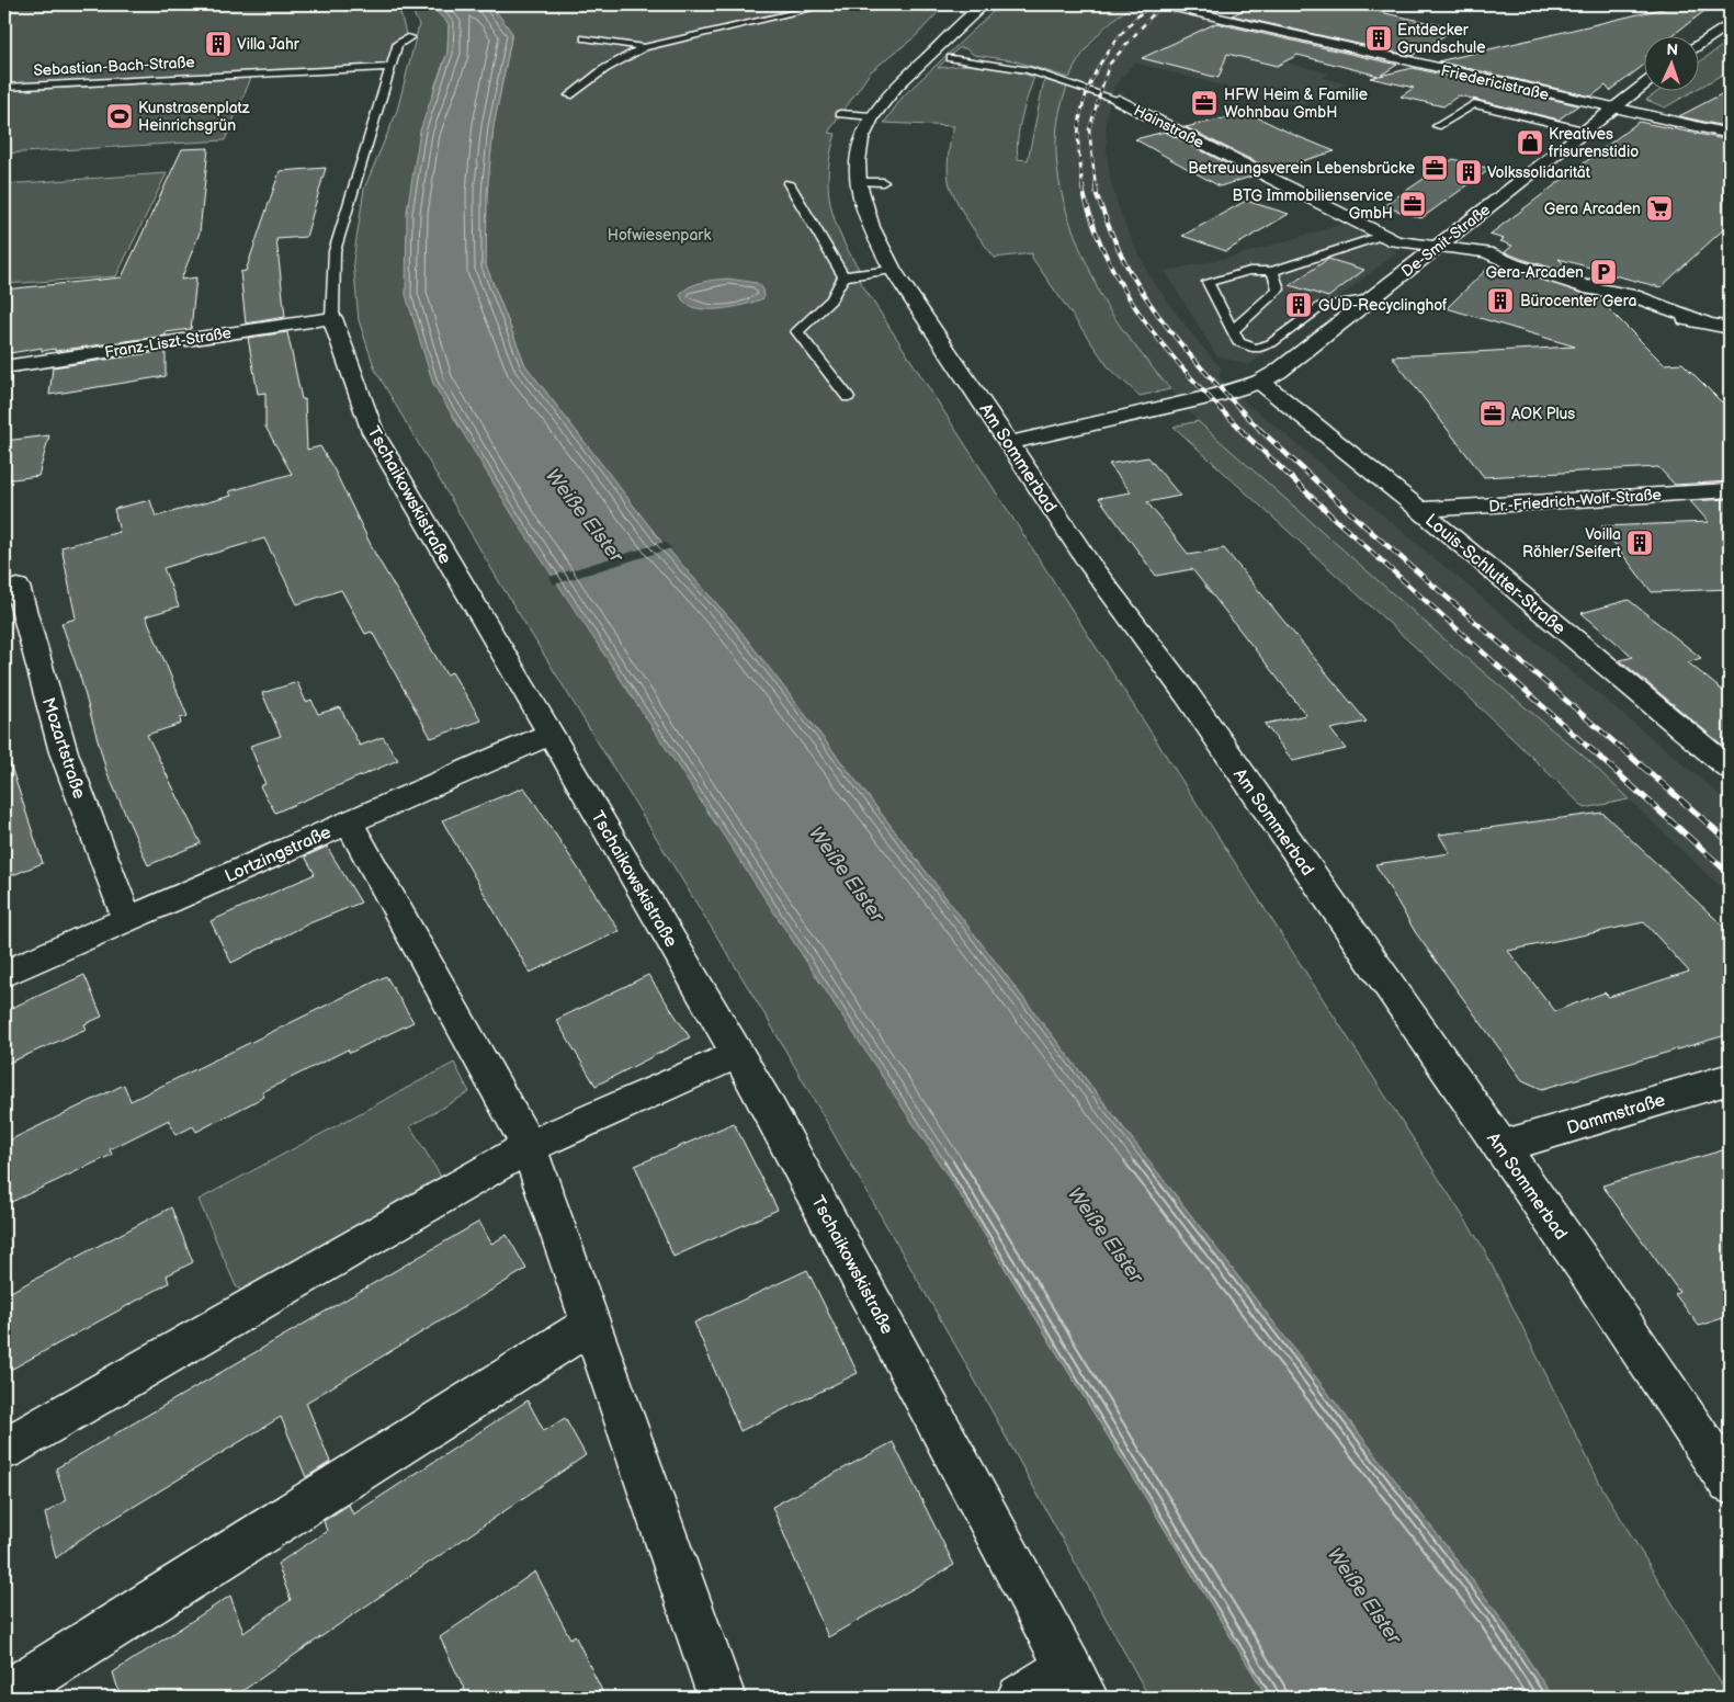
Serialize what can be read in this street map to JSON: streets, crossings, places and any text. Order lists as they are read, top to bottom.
{
  "streets": {
    "street": [
      "Friedericistraße",
      "Hainstraße",
      "De-Smit-Straße",
      "Franz-Liszt-Straße",
      "Am Sommerbad",
      "Tschaikowskistraße",
      "Dr.-Friedrich-Wolf-Straße",
      "Louis-Schlutter-Straße",
      "Mozartstraße",
      "Lortzingstraße",
      "Dammstraße"
    ],
    "lane": ["Sebastian-Bach-Straße"]
  },
  "crossings": [
    ["Sebastian-Bach-Straße", "Tschaikowskistraße"],
    ["Friedericistraße", "De-Smit-Straße"],
    ["Hainstraße", "De-Smit-Straße"],
    ["De-Smit-Straße", "Am Sommerbad"],
    ["De-Smit-Straße", "Louis-Schlutter-Straße"],
    ["Franz-Liszt-Straße", "Tschaikowskistraße"],
    ["Am Sommerbad", "Dammstraße"],
    ["Tschaikowskistraße", "Lortzingstraße"],
    ["Dr.-Friedrich-Wolf-Straße", "Louis-Schlutter-Straße"],
    ["Mozartstraße", "Lortzingstraße"]
  ],
  "water": ["Weiße Elster"],
  "parks": ["Hofwiesenpark"],
  "places": {
    "building": [
      "Entdecker Grundschule",
      "Villa Jahr",
      "Volkssolidarität",
      "Bürocenter Gera",
      "GUD-Recyclinghof",
      "Voilla Röhler/Seifert"
    ],
    "office": [
      "HFW Heim & Familie Wohnbau GmbH",
      "Betreuungsverein Lebensbrücke",
      "BTG Immobilienservice GmbH",
      "AOK Plus"
    ],
    "sports": ["Kunstrasenplatz Heinrichsgrün"],
    "shop": ["Kreatives frisurenstidio"],
    "supermarket": ["Gera Arcaden"],
    "parking": ["Gera-Arcaden"]
  },
  "north": "top"
}
